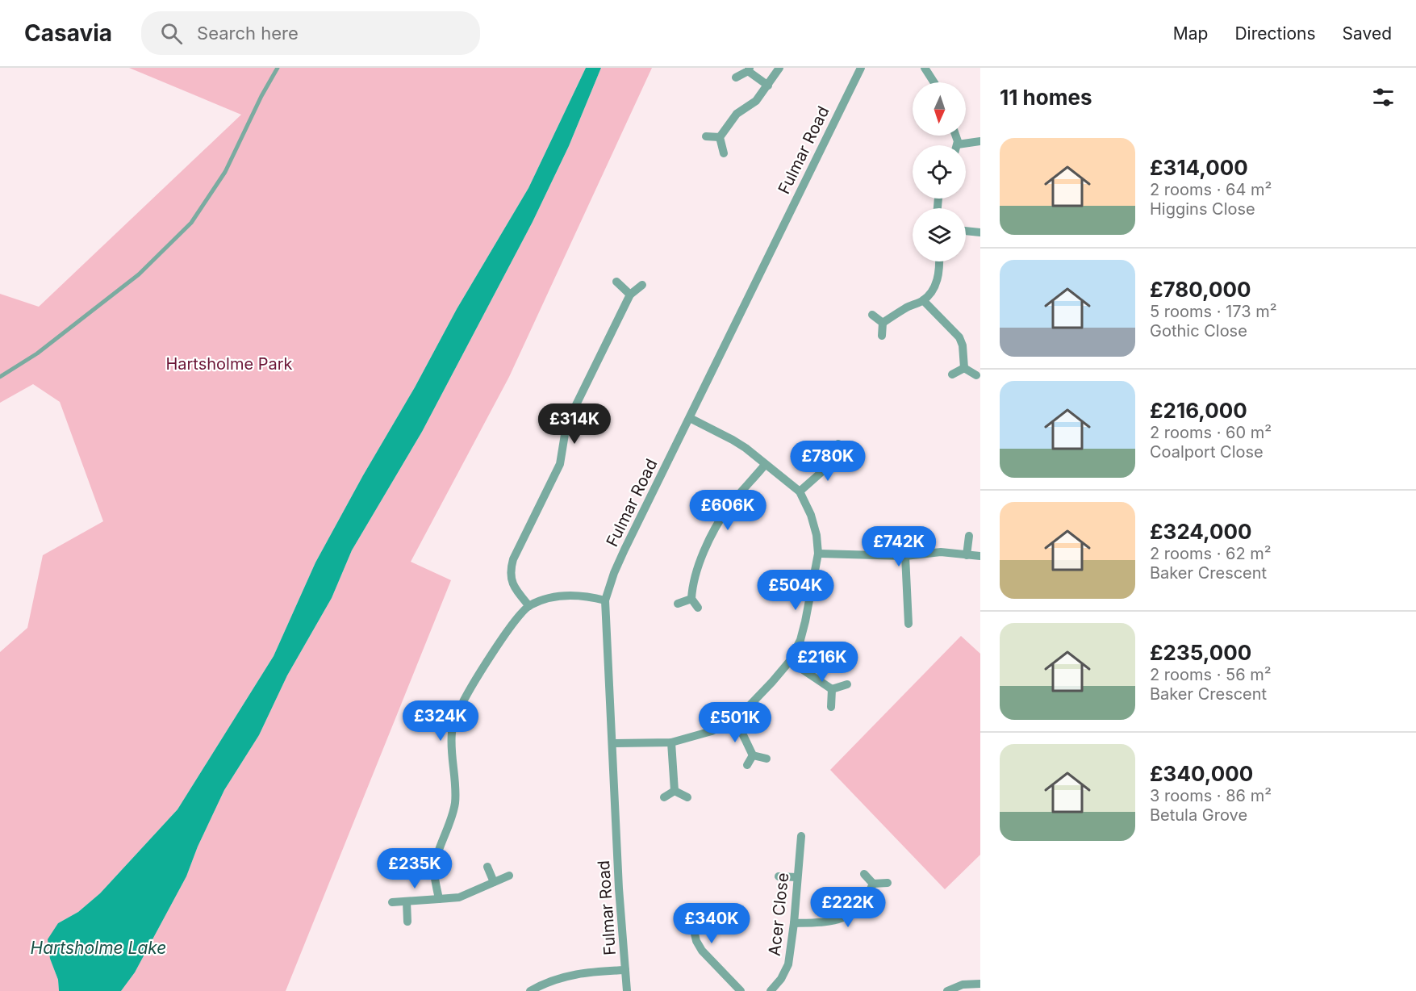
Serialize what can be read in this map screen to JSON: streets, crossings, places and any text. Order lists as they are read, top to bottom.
{
  "streets": {
    "street": ["Fulmar Road", "Acer Close"]
  },
  "water": ["Hartsholme Lake"],
  "parks": ["Hartsholme Park"],
  "north": "bottom",
  "page": {
    "header": "Casavia",
    "search": "Search here",
    "nav": ["Map", "Directions", "Saved"],
    "heading": "11 homes",
    "list": [
      {
        "name": "£314,000",
        "note": "2 rooms · 64 m² · Higgins Close"
      },
      {
        "name": "£780,000",
        "note": "5 rooms · 173 m² · Gothic Close"
      },
      {
        "name": "£216,000",
        "note": "2 rooms · 60 m² · Coalport Close"
      },
      {
        "name": "£324,000",
        "note": "2 rooms · 62 m² · Baker Crescent"
      },
      {
        "name": "£235,000",
        "note": "2 rooms · 56 m² · Baker Crescent"
      },
      {
        "name": "£340,000",
        "note": "3 rooms · 86 m² · Betula Grove"
      }
    ],
    "price": [
      "£314K",
      "£780K",
      "£606K",
      "£742K",
      "£504K",
      "£216K",
      "£324K",
      "£501K",
      "£235K",
      "£222K",
      "£340K"
    ]
  }
}
